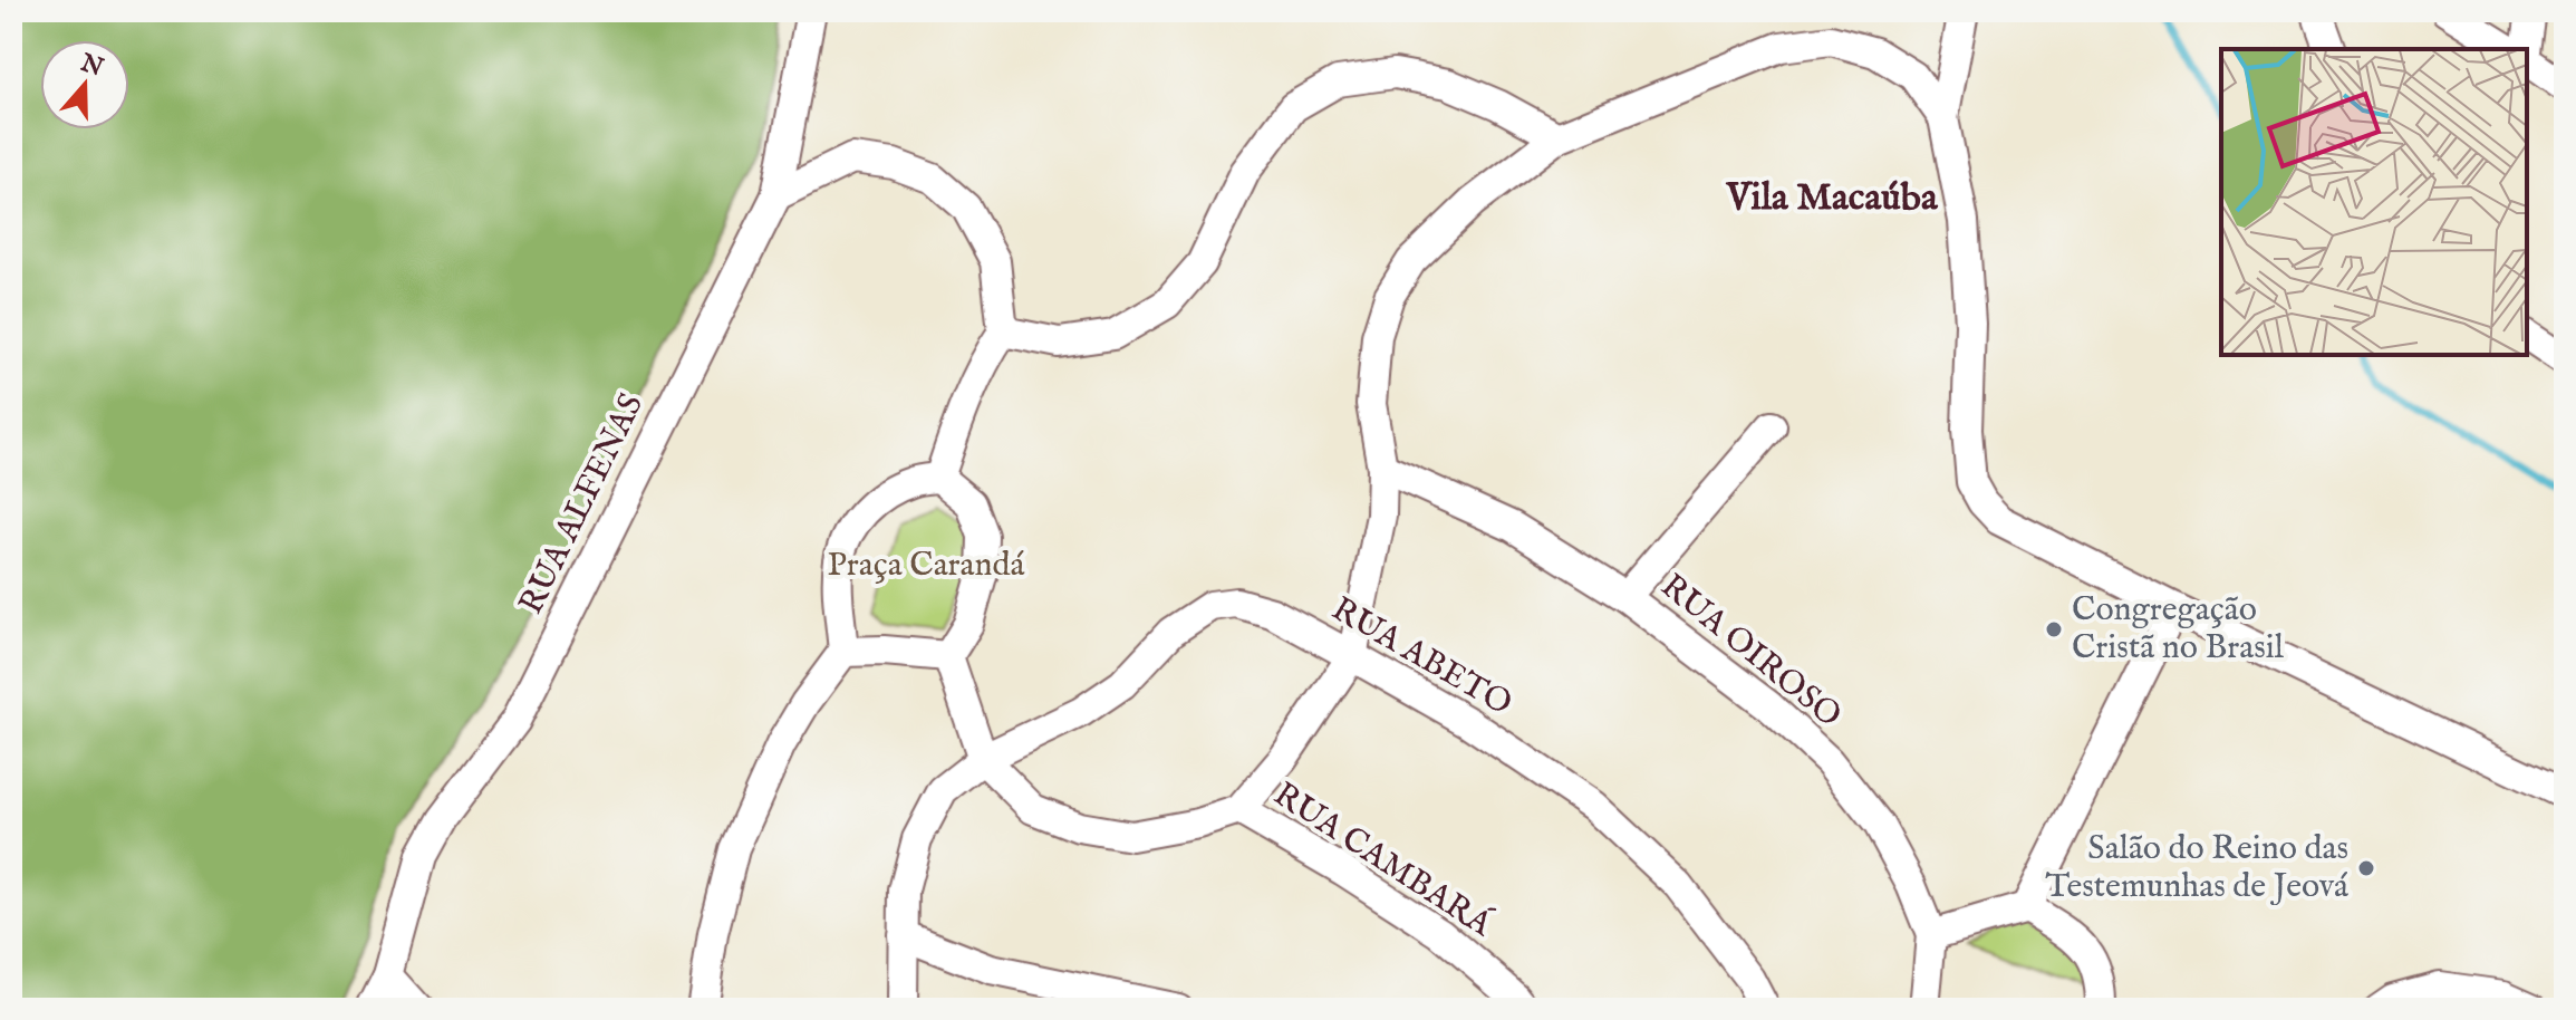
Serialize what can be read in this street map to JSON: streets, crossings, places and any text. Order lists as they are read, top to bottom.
{
  "streets": {
    "street": [
      "RUA ALFENAS",
      "RUA OIROSO",
      "RUA ABETO",
      "RUA CAMBARÁ"
    ]
  },
  "districts": ["Vila Macaúba"],
  "parks": ["Praça Carandá"],
  "places": ["Congregação Cristã no Brasil", "Salão do Reino das Testemunhas de Jeová"],
  "north": "top"
}
